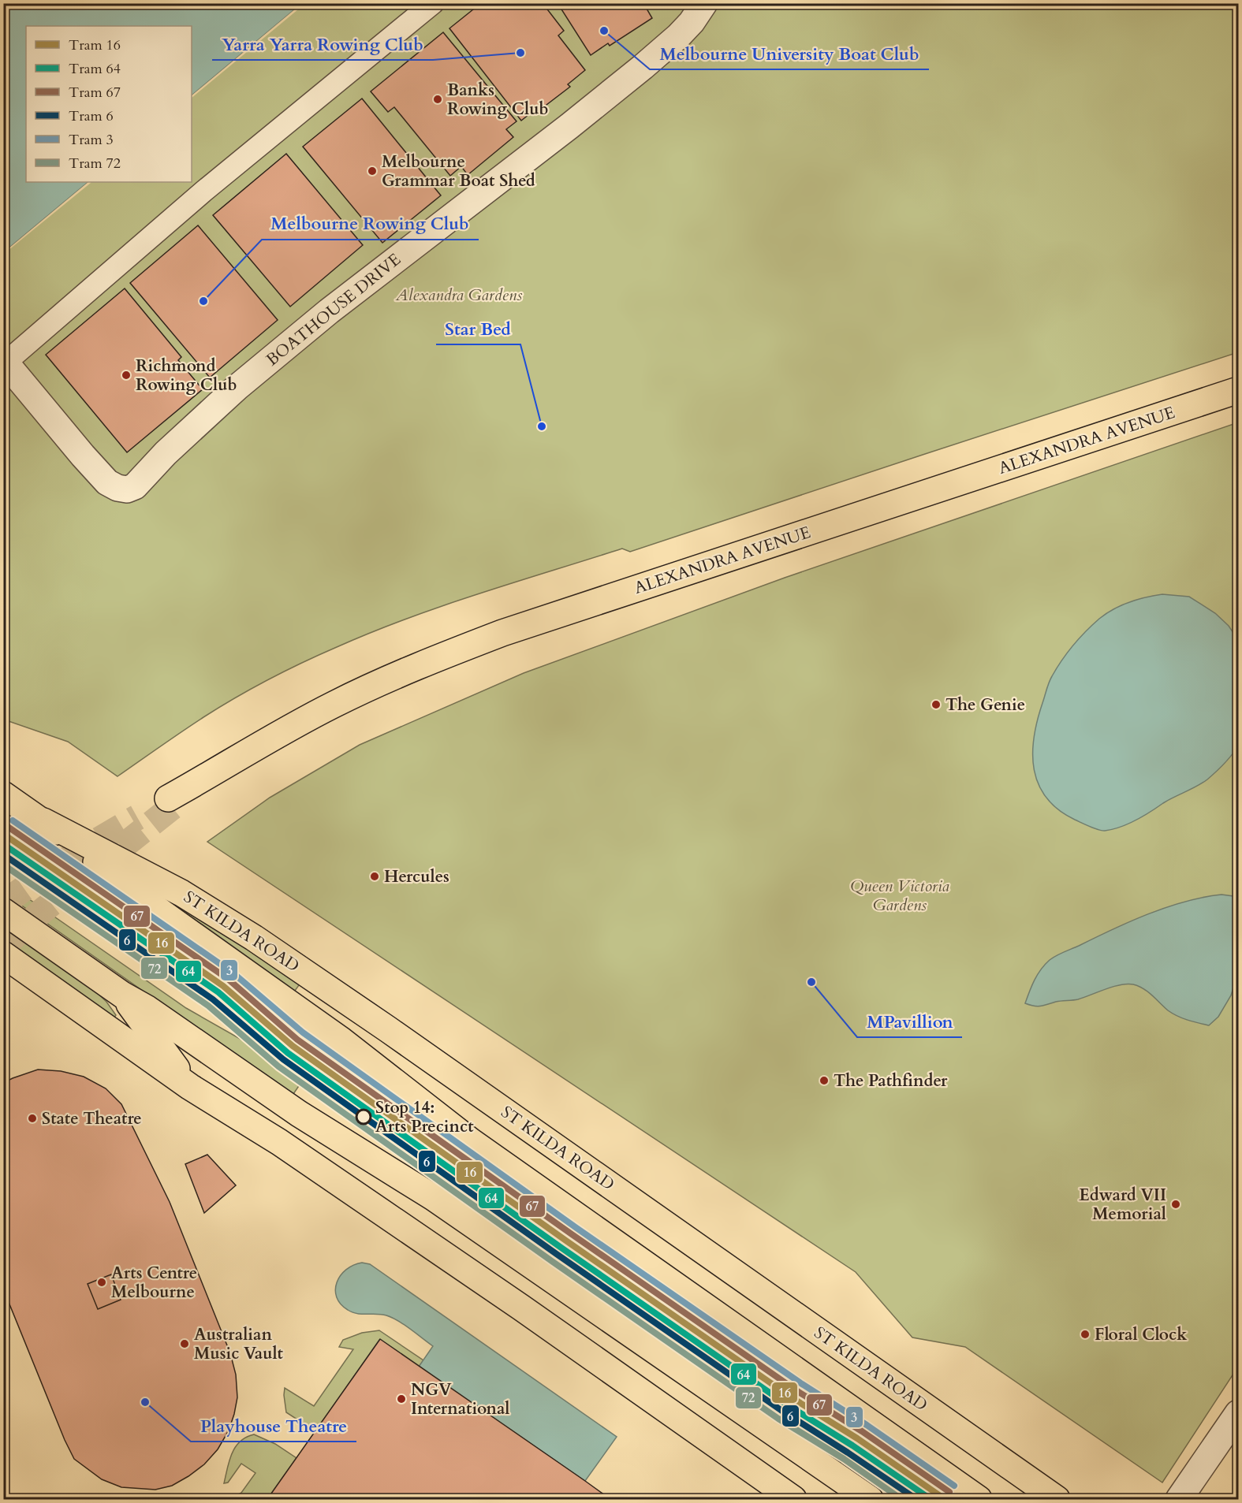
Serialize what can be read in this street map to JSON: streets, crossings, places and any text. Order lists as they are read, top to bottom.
{
  "streets": {
    "main road": ["ALEXANDRA AVENUE", "ST KILDA ROAD"],
    "street": ["BOATHOUSE DRIVE"]
  },
  "parks": ["Alexandra Gardens", "Queen Victoria Gardens"],
  "places": [
    "Melbourne University Boat Club",
    "Yarra Yarra Rowing Club",
    "Banks Rowing Club",
    "Melbourne Grammar Boat Shed",
    "Melbourne Rowing Club",
    "Richmond Rowing Club",
    "Star Bed",
    "The Genie",
    "Hercules",
    "MPavillion",
    "The Pathfinder",
    "Stop 14: Arts Precinct",
    "State Theatre",
    "Edward VII Memorial",
    "Arts Centre Melbourne",
    "Floral Clock",
    "Australian Music Vault",
    "NGV International",
    "Playhouse Theatre"
  ],
  "lines": [
    "tram line 3",
    "tram line 67",
    "tram line 16",
    "tram line 64",
    "tram line 6",
    "tram line 72"
  ],
  "legend": [
    "Tram 16",
    "Tram 64",
    "Tram 67",
    "Tram 6",
    "Tram 3",
    "Tram 72"
  ]
}
